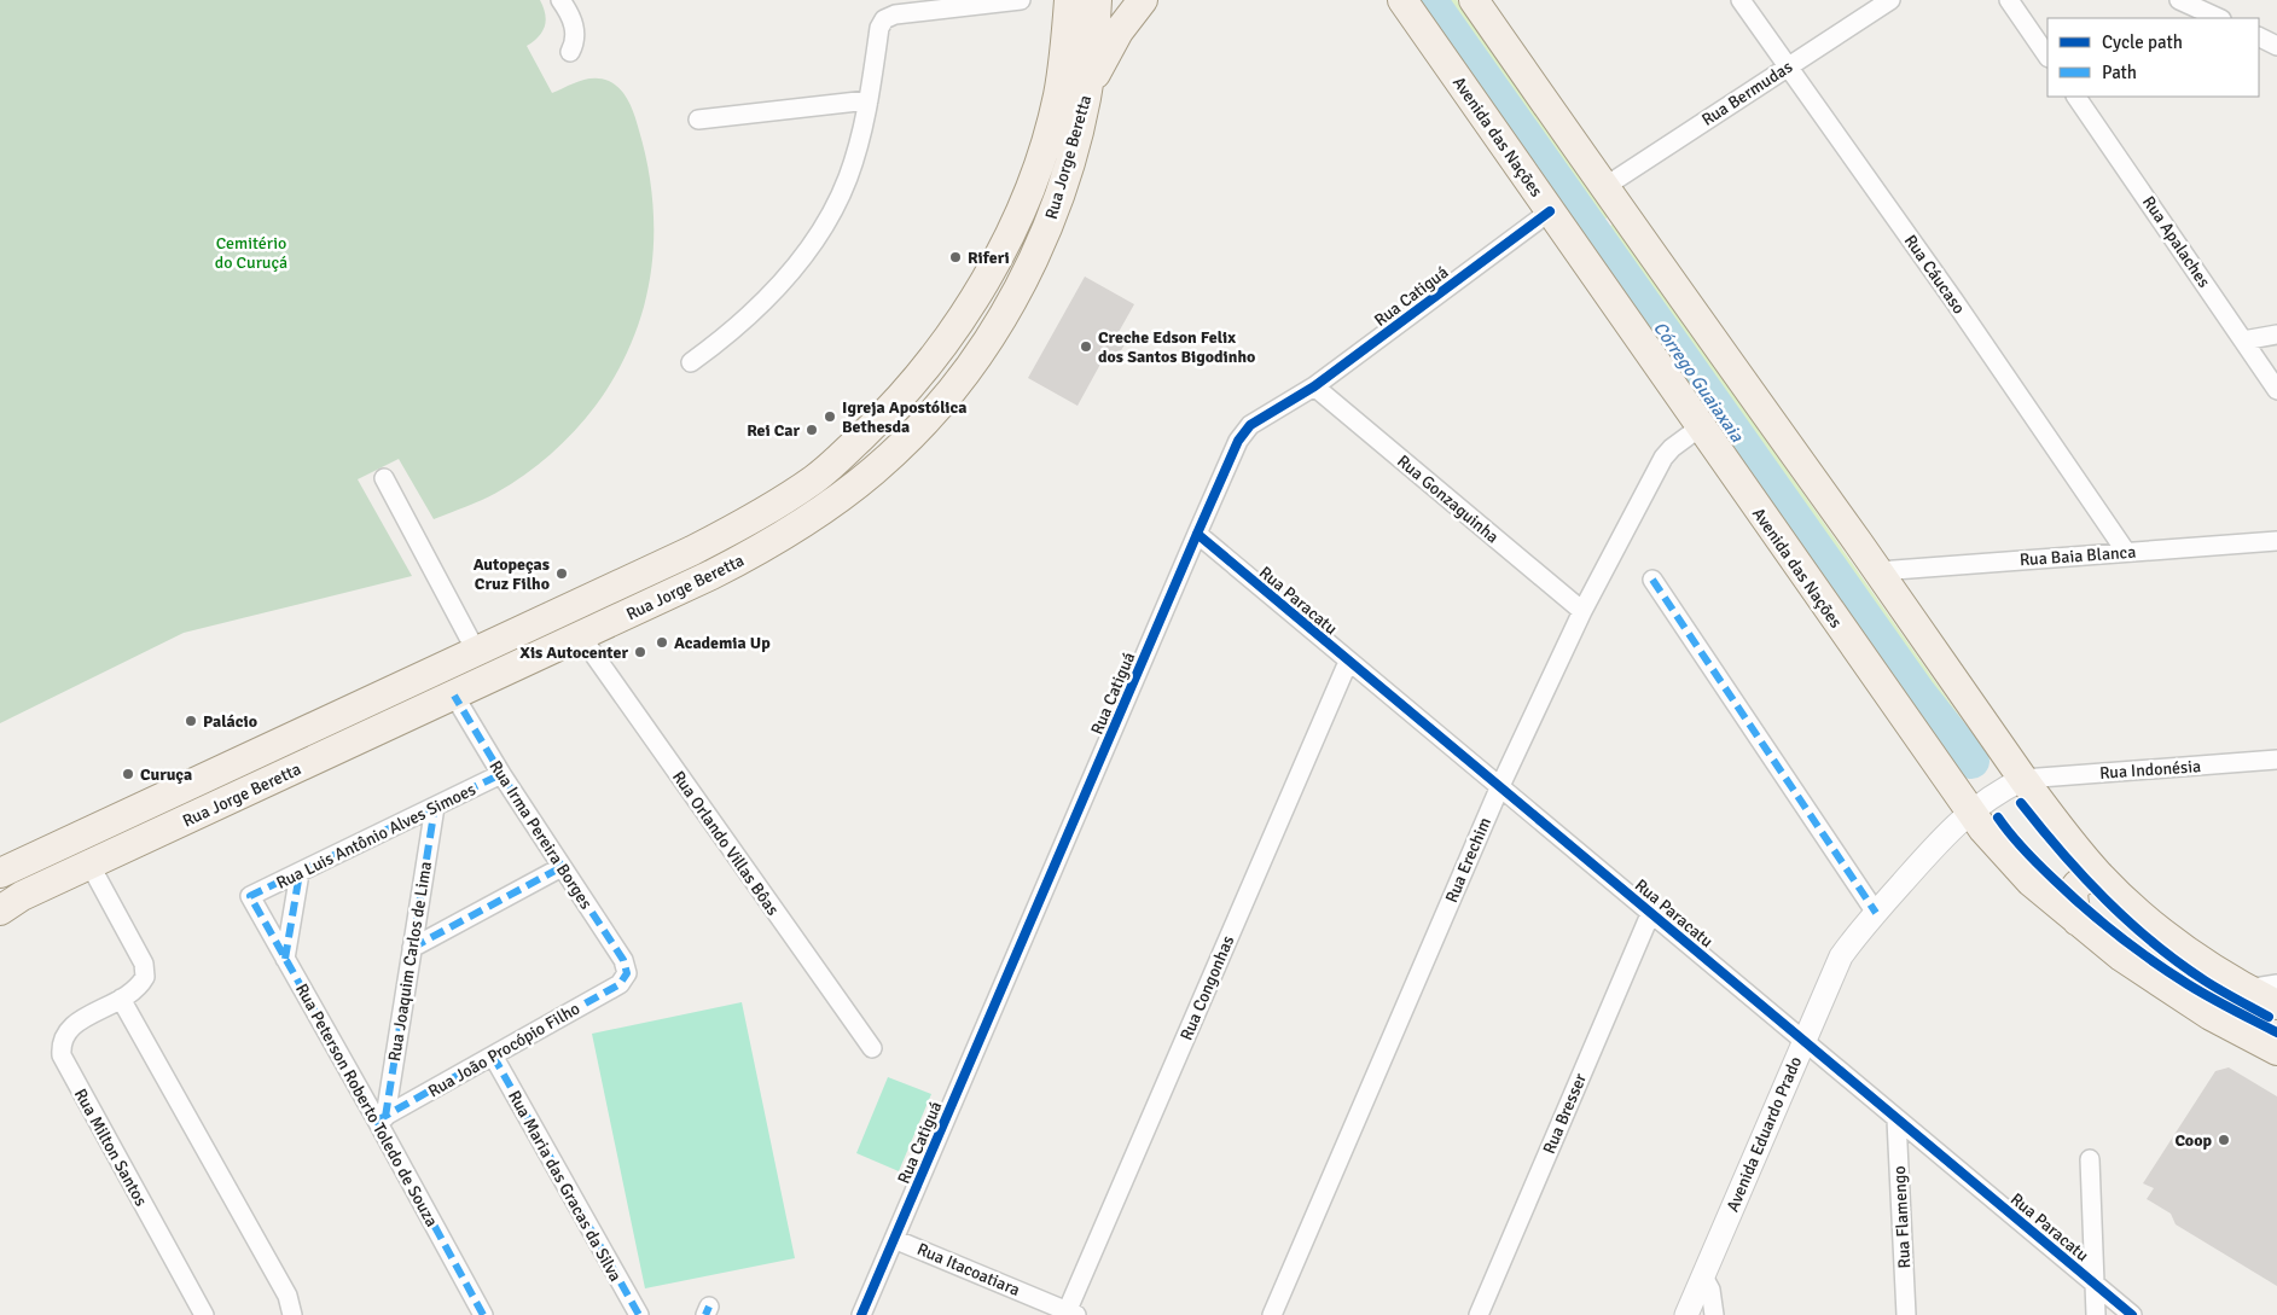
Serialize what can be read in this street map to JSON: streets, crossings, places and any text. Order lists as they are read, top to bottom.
{
  "streets": {
    "main road": ["Avenida das Nações", "Rua Jorge Beretta"],
    "street": [
      "Rua Bermudas",
      "Rua Apalaches",
      "Rua Cáucaso",
      "Rua Catiguá",
      "Rua Gonzaguinha",
      "Rua Baia Blanca",
      "Rua Paracatu",
      "Rua Indonésia",
      "Rua Irma Pereira Borges",
      "Rua Luis Antônio Alves Simoes",
      "Rua Orlando Villas Bôas",
      "Rua Erechim",
      "Rua Joaquim Carlos de Lima",
      "Rua Congonhas",
      "Rua João Procópio Filho",
      "Rua Peterson Roberto Toledo de Souza",
      "Rua Bresser",
      "Avenida Eduardo Prado",
      "Rua Milton Santos",
      "Rua Maria das Gracas da Silva",
      "Rua Flamengo",
      "Rua Itacoatiara"
    ]
  },
  "crossings": [
    ["Rua Bermudas", "Rua Cáucaso"],
    ["Avenida das Nações", "Rua Catiguá"],
    ["Avenida das Nações", "Rua Erechim"],
    ["Avenida das Nações", "Avenida Eduardo Prado"],
    ["Rua Jorge Beretta", "Rua Irma Pereira Borges"],
    ["Rua Jorge Beretta", "Rua Orlando Villas Bôas"],
    ["Rua Jorge Beretta", "Rua Milton Santos"],
    ["Rua Cáucaso", "Rua Baia Blanca"],
    ["Rua Catiguá", "Rua Gonzaguinha"],
    ["Rua Catiguá", "Rua Paracatu"],
    ["Rua Catiguá", "Rua Itacoatiara"],
    ["Rua Gonzaguinha", "Rua Erechim"],
    ["Rua Paracatu", "Rua Erechim"],
    ["Rua Paracatu", "Rua Congonhas"],
    ["Rua Paracatu", "Rua Bresser"],
    ["Rua Paracatu", "Avenida Eduardo Prado"],
    ["Rua Paracatu", "Rua Flamengo"],
    ["Rua Indonésia", "Avenida Eduardo Prado"],
    ["Rua Irma Pereira Borges", "Rua Luis Antônio Alves Simoes"],
    ["Rua Irma Pereira Borges", "Rua João Procópio Filho"],
    ["Rua Luis Antônio Alves Simoes", "Rua Joaquim Carlos de Lima"],
    ["Rua Luis Antônio Alves Simoes", "Rua Peterson Roberto Toledo de Souza"],
    ["Rua Joaquim Carlos de Lima", "Rua João Procópio Filho"],
    ["Rua Joaquim Carlos de Lima", "Rua Peterson Roberto Toledo de Souza"],
    ["Rua Congonhas", "Rua Itacoatiara"],
    ["Rua João Procópio Filho", "Rua Peterson Roberto Toledo de Souza"],
    ["Rua João Procópio Filho", "Rua Maria das Gracas da Silva"]
  ],
  "water": ["Córrego Guaiaxaia"],
  "parks": ["Cemitério do Curuçá"],
  "places": [
    "Riferi",
    "Creche Edson Felix dos Santos Bigodinho",
    "Igreja Apostólica Bethesda",
    "Rei Car",
    "Autopeças Cruz Filho",
    "Academia Up",
    "Xis Autocenter",
    "Palácio",
    "Curuça",
    "Coop"
  ],
  "legend": ["Cycle path", "Path"]
}
